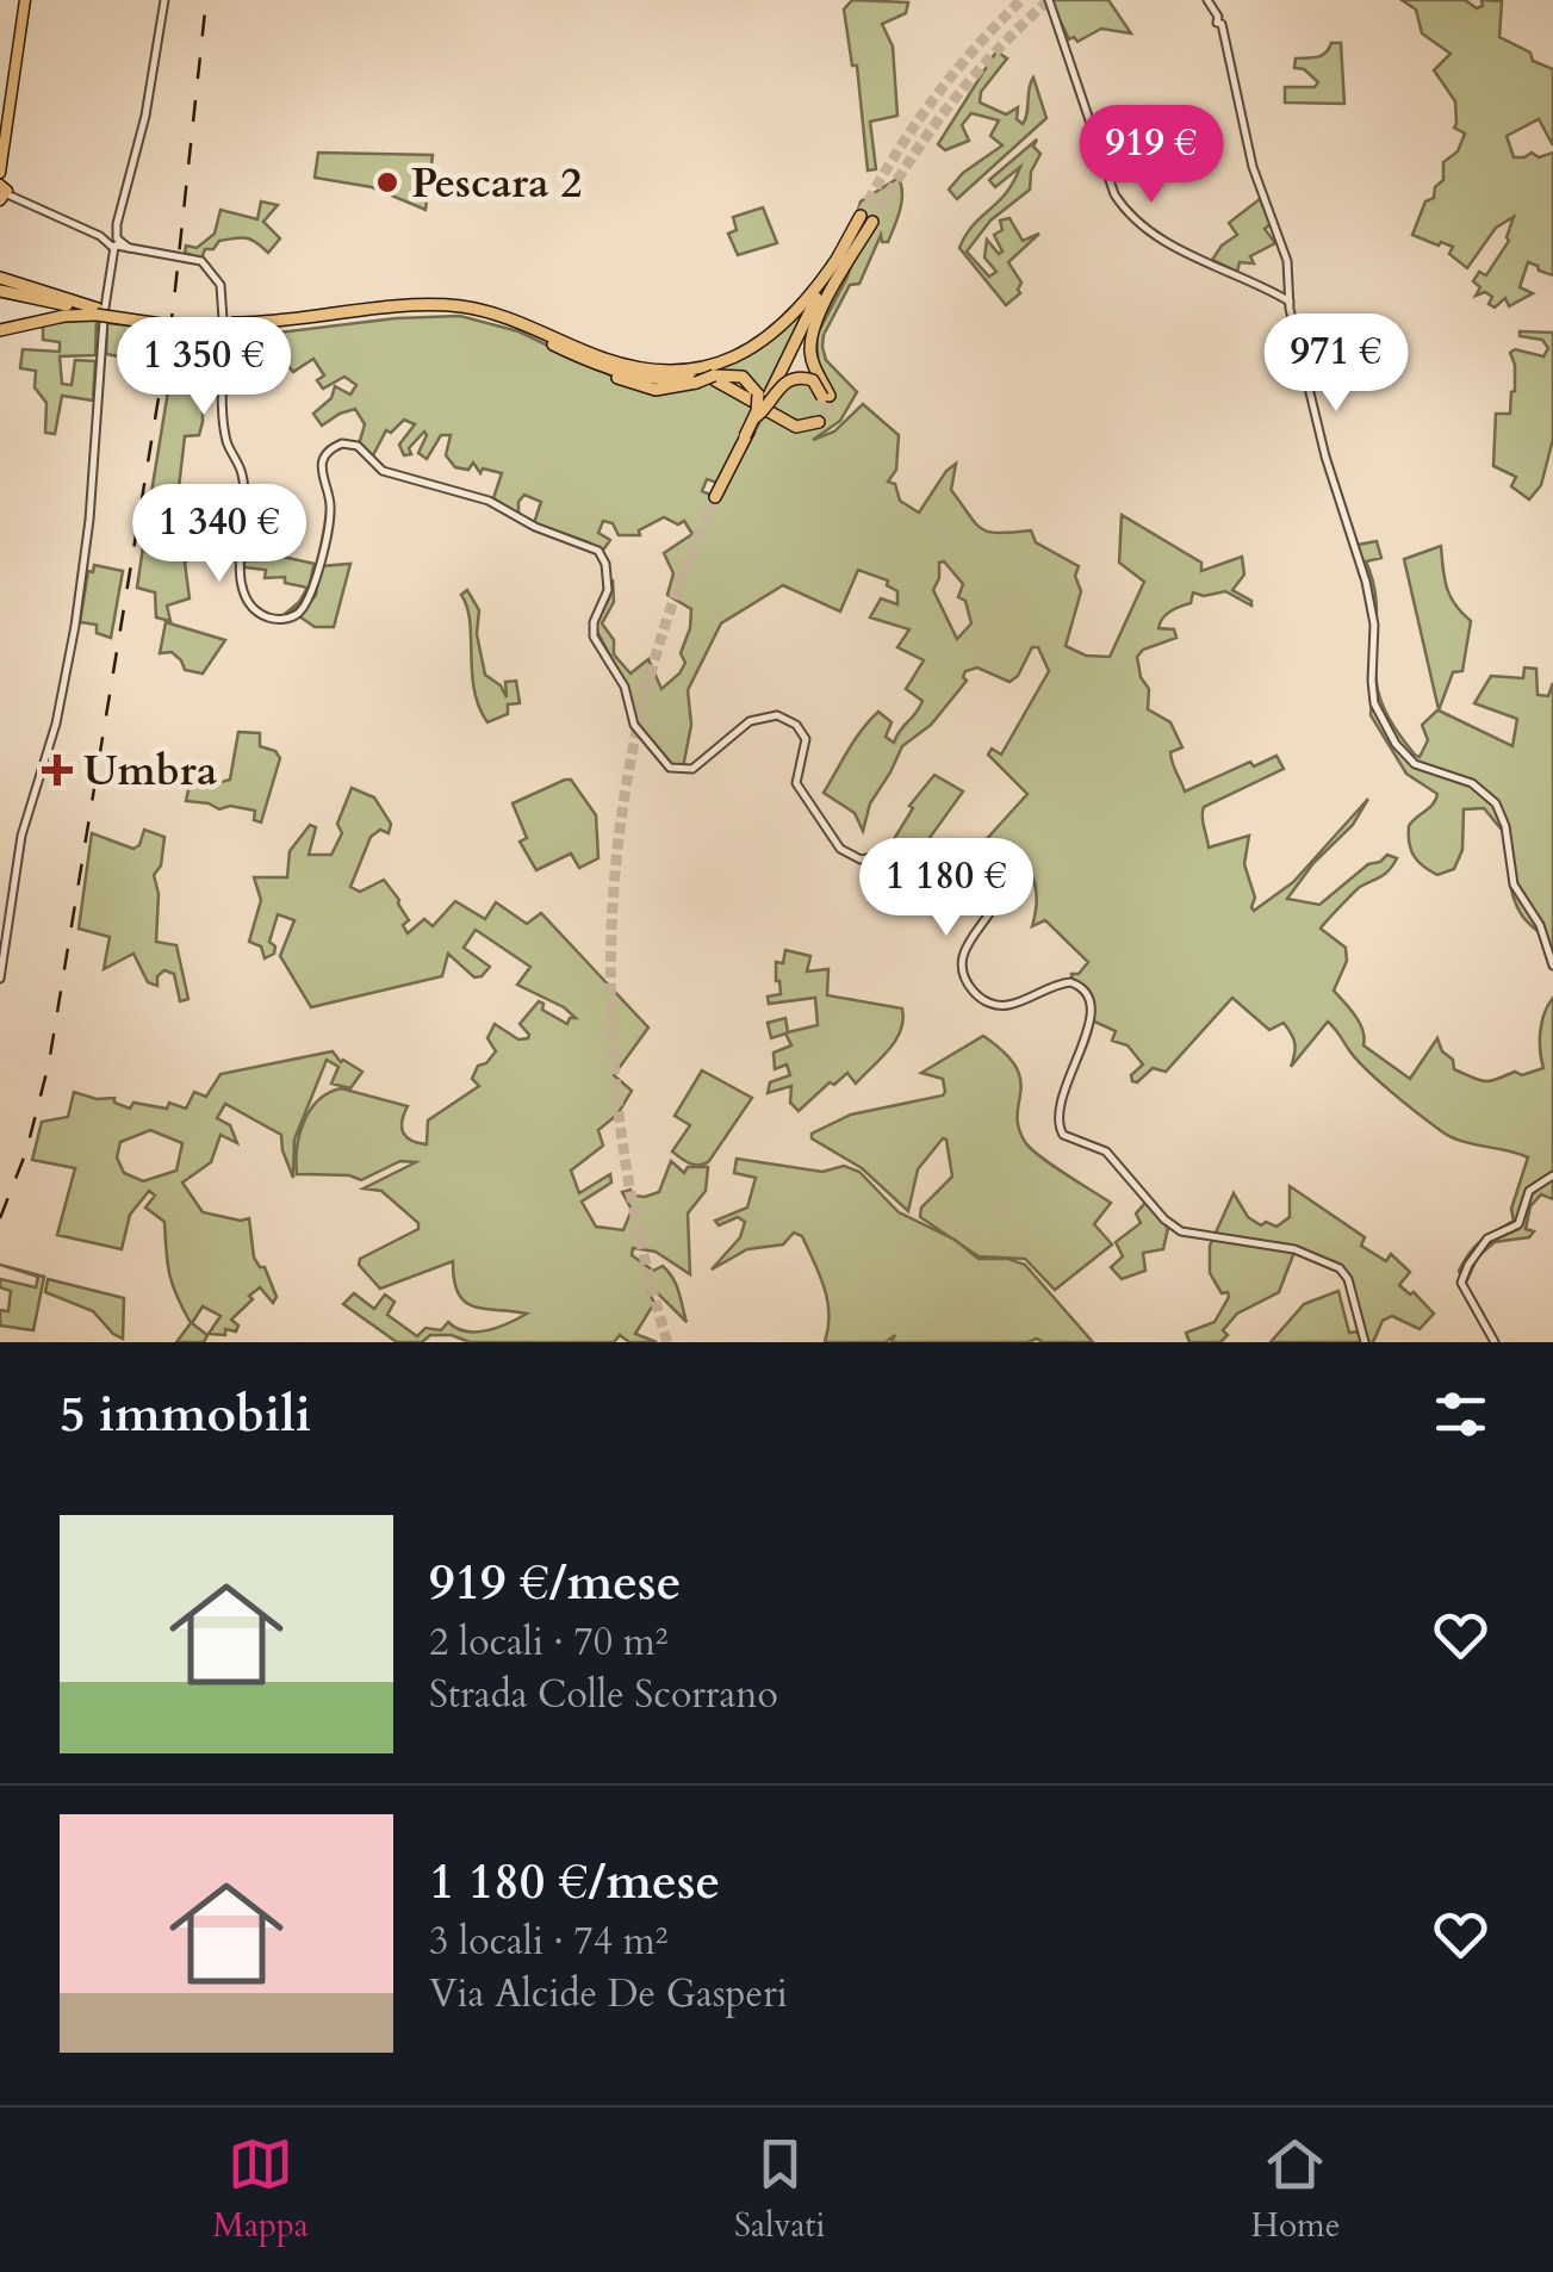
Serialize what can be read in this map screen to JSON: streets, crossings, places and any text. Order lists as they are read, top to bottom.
{
  "places": {
    "other": ["Pescara 2"],
    "health": ["Umbra"]
  },
  "page": {
    "price": [
      "919 €",
      "971 €",
      "1 350 €",
      "1 340 €",
      "1 180 €"
    ],
    "heading": "5 immobili",
    "list": [
      {
        "name": "919 €/mese",
        "note": "2 locali · 70 m² · Strada Colle Scorrano"
      },
      {
        "name": "1 180 €/mese",
        "note": "3 locali · 74 m² · Via Alcide De Gasperi"
      }
    ],
    "tabs": ["Mappa", "Salvati", "Home"]
  }
}
